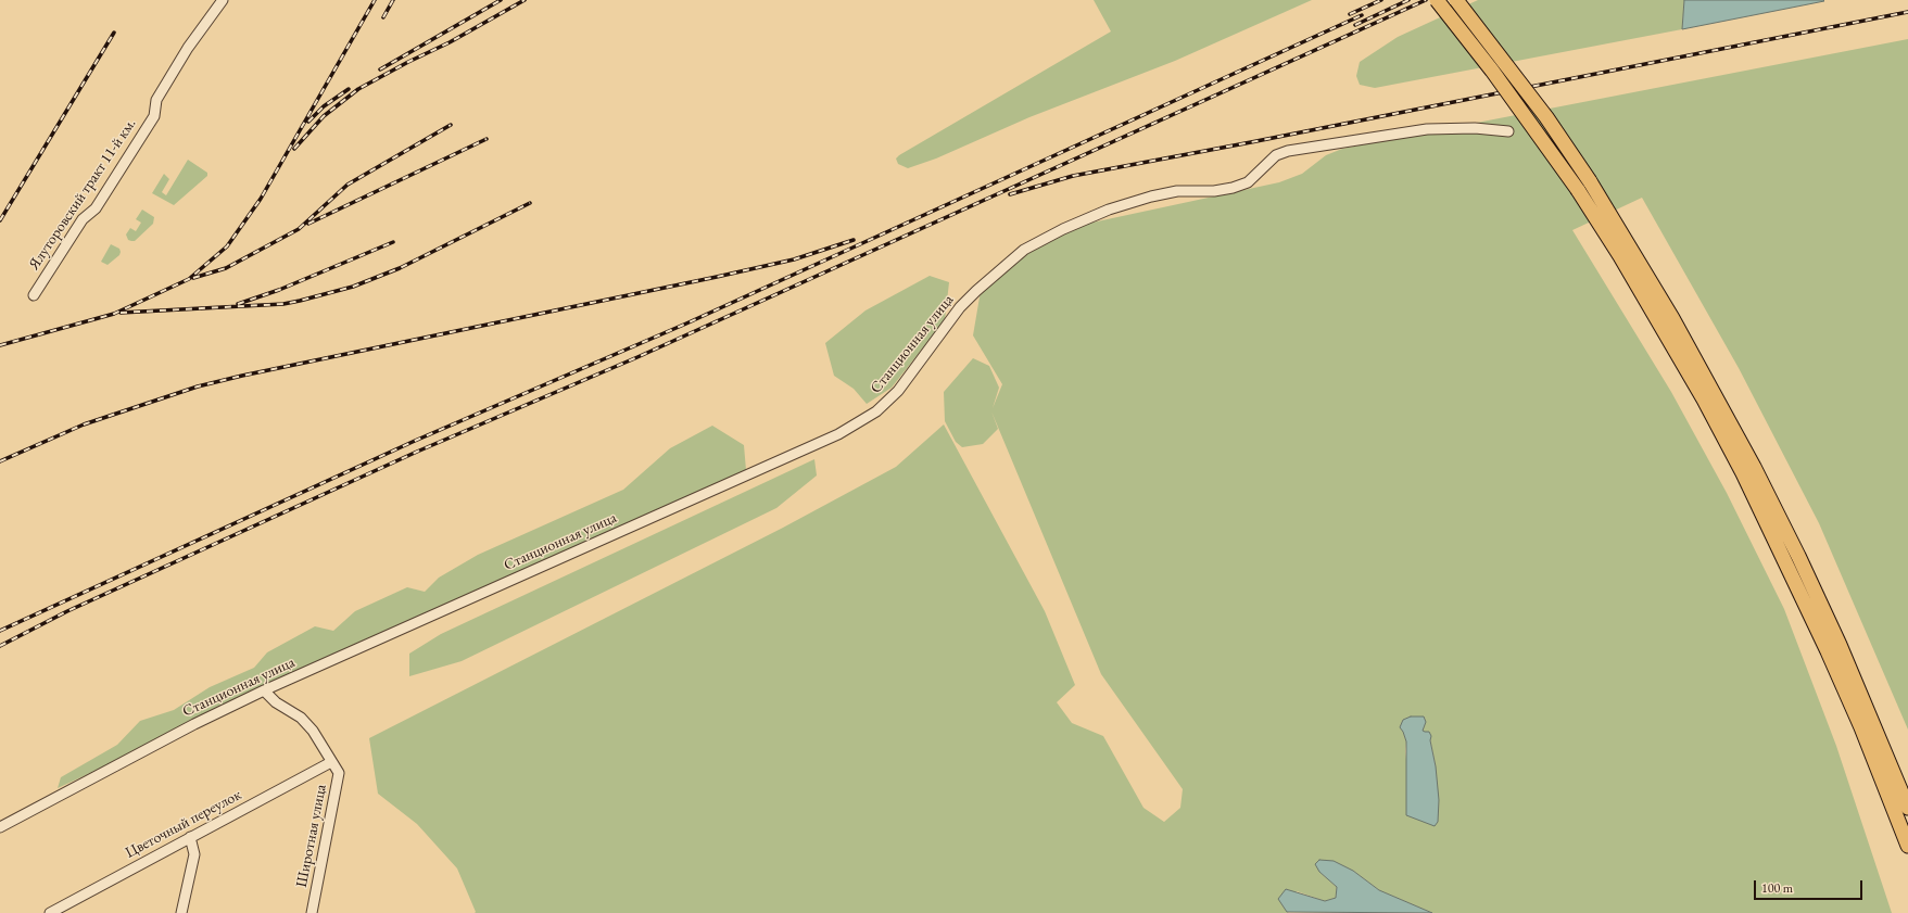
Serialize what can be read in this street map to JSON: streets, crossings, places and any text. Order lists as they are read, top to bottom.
{
  "streets": {
    "street": [
      "Ялуторовский тракт 11-й км.",
      "Станционная улица",
      "Цветочный переулок",
      "Широтная улица"
    ]
  },
  "crossings": [
    ["Станционная улица", "Широтная улица"],
    ["Цветочный переулок", "Широтная улица"]
  ],
  "scale_bar": "100 m"
}
